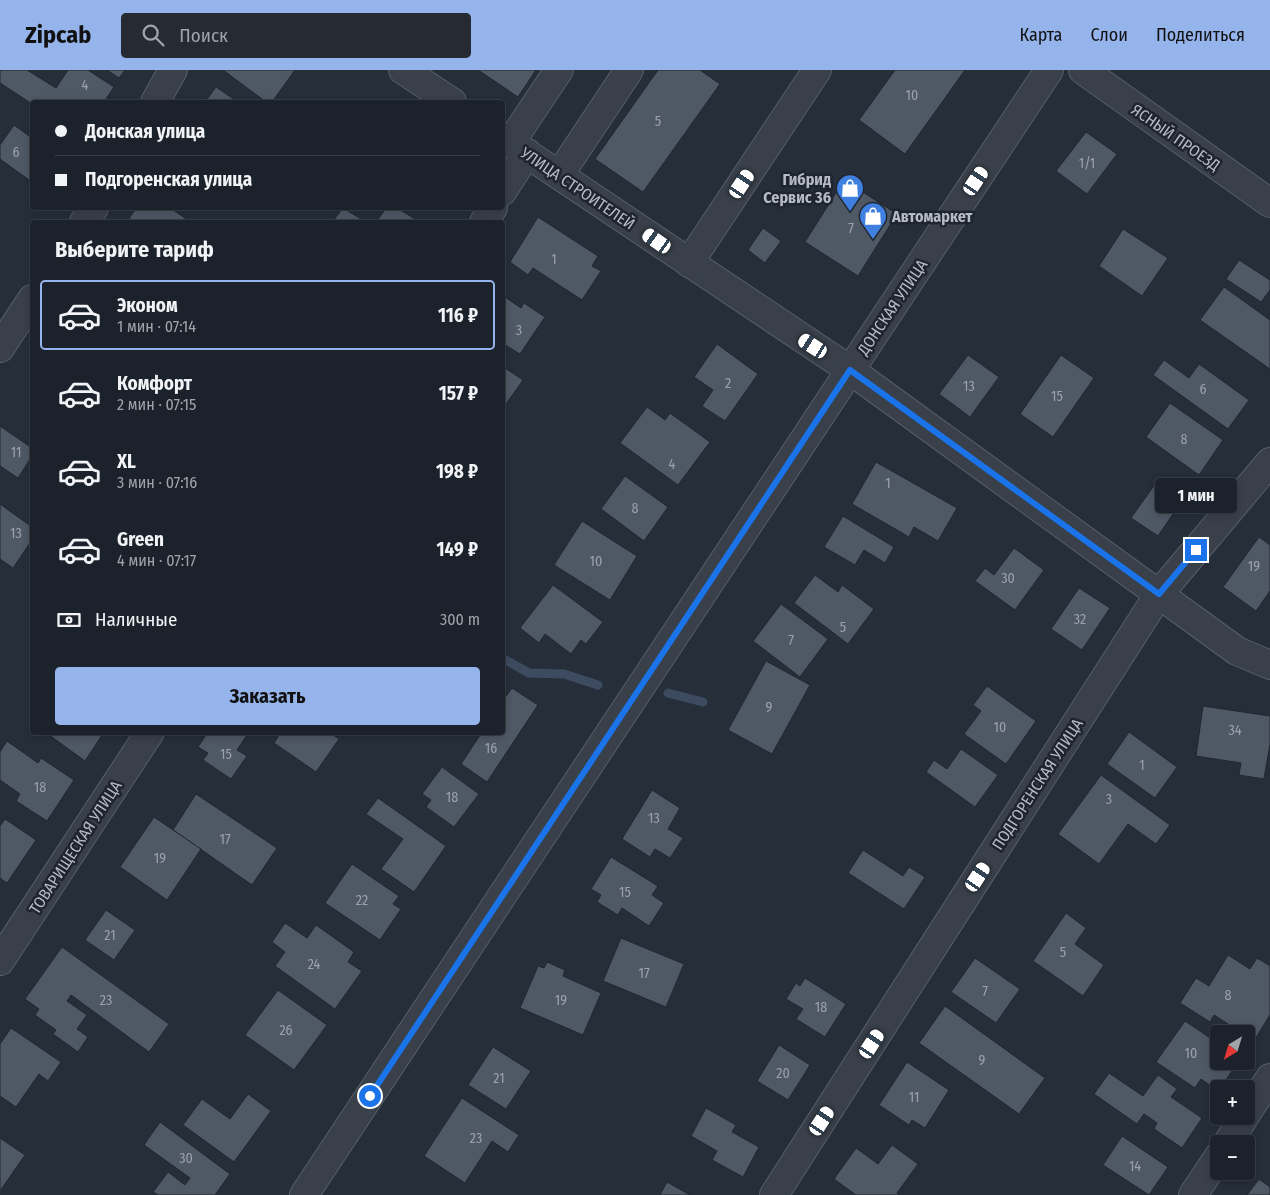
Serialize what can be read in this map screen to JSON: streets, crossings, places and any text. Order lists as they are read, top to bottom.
{
  "streets": {
    "street": [
      "ЯСНЫЙ ПРОЕЗД",
      "УЛИЦА СТРОИТЕЛЕЙ",
      "ДОНСКАЯ УЛИЦА",
      "ПОДГОРЕНСКАЯ УЛИЦА",
      "ТОВАРИЩЕСКАЯ УЛИЦА"
    ]
  },
  "crossings": [
    ["УЛИЦА СТРОИТЕЛЕЙ", "ДОНСКАЯ УЛИЦА"],
    ["УЛИЦА СТРОИТЕЛЕЙ", "ПОДГОРЕНСКАЯ УЛИЦА"]
  ],
  "places": {
    "shop": ["Гибрид Сервис 36", "Автомаркет"]
  },
  "house_numbers": [
    "4",
    "10",
    "5",
    "6",
    "1/1",
    "7",
    "1",
    "3",
    "2",
    "13",
    "6",
    "15",
    "8",
    "11",
    "4",
    "1",
    "8",
    "13",
    "10",
    "19",
    "30",
    "32",
    "5",
    "7",
    "9",
    "10",
    "34",
    "16",
    "15",
    "1",
    "18",
    "18",
    "3",
    "13",
    "17",
    "19",
    "15",
    "22",
    "21",
    "5",
    "24",
    "17",
    "7",
    "8",
    "23",
    "19",
    "18",
    "26",
    "10",
    "9",
    "20",
    "21",
    "11",
    "23",
    "30",
    "14"
  ],
  "north": "bottom left",
  "page": {
    "header": "Zipcab",
    "search": "Поиск",
    "nav": ["Карта", "Слои", "Поделиться"],
    "banner": ["Донская улица", "Подгоренская улица"],
    "heading": "Выберите тариф",
    "list": [
      {
        "name": "Эконом",
        "note": "1 мин · 07:14",
        "value": "116 ₽"
      },
      {
        "name": "Комфорт",
        "note": "2 мин · 07:15",
        "value": "157 ₽"
      },
      {
        "name": "XL",
        "note": "3 мин · 07:16",
        "value": "198 ₽"
      },
      {
        "name": "Green",
        "note": "4 мин · 07:17",
        "value": "149 ₽"
      }
    ],
    "bubble": "1 мин",
    "pay": ["Наличные", "300 m"],
    "buttons": "Заказать",
    "map_buttons": ["+", "−"]
  }
}
